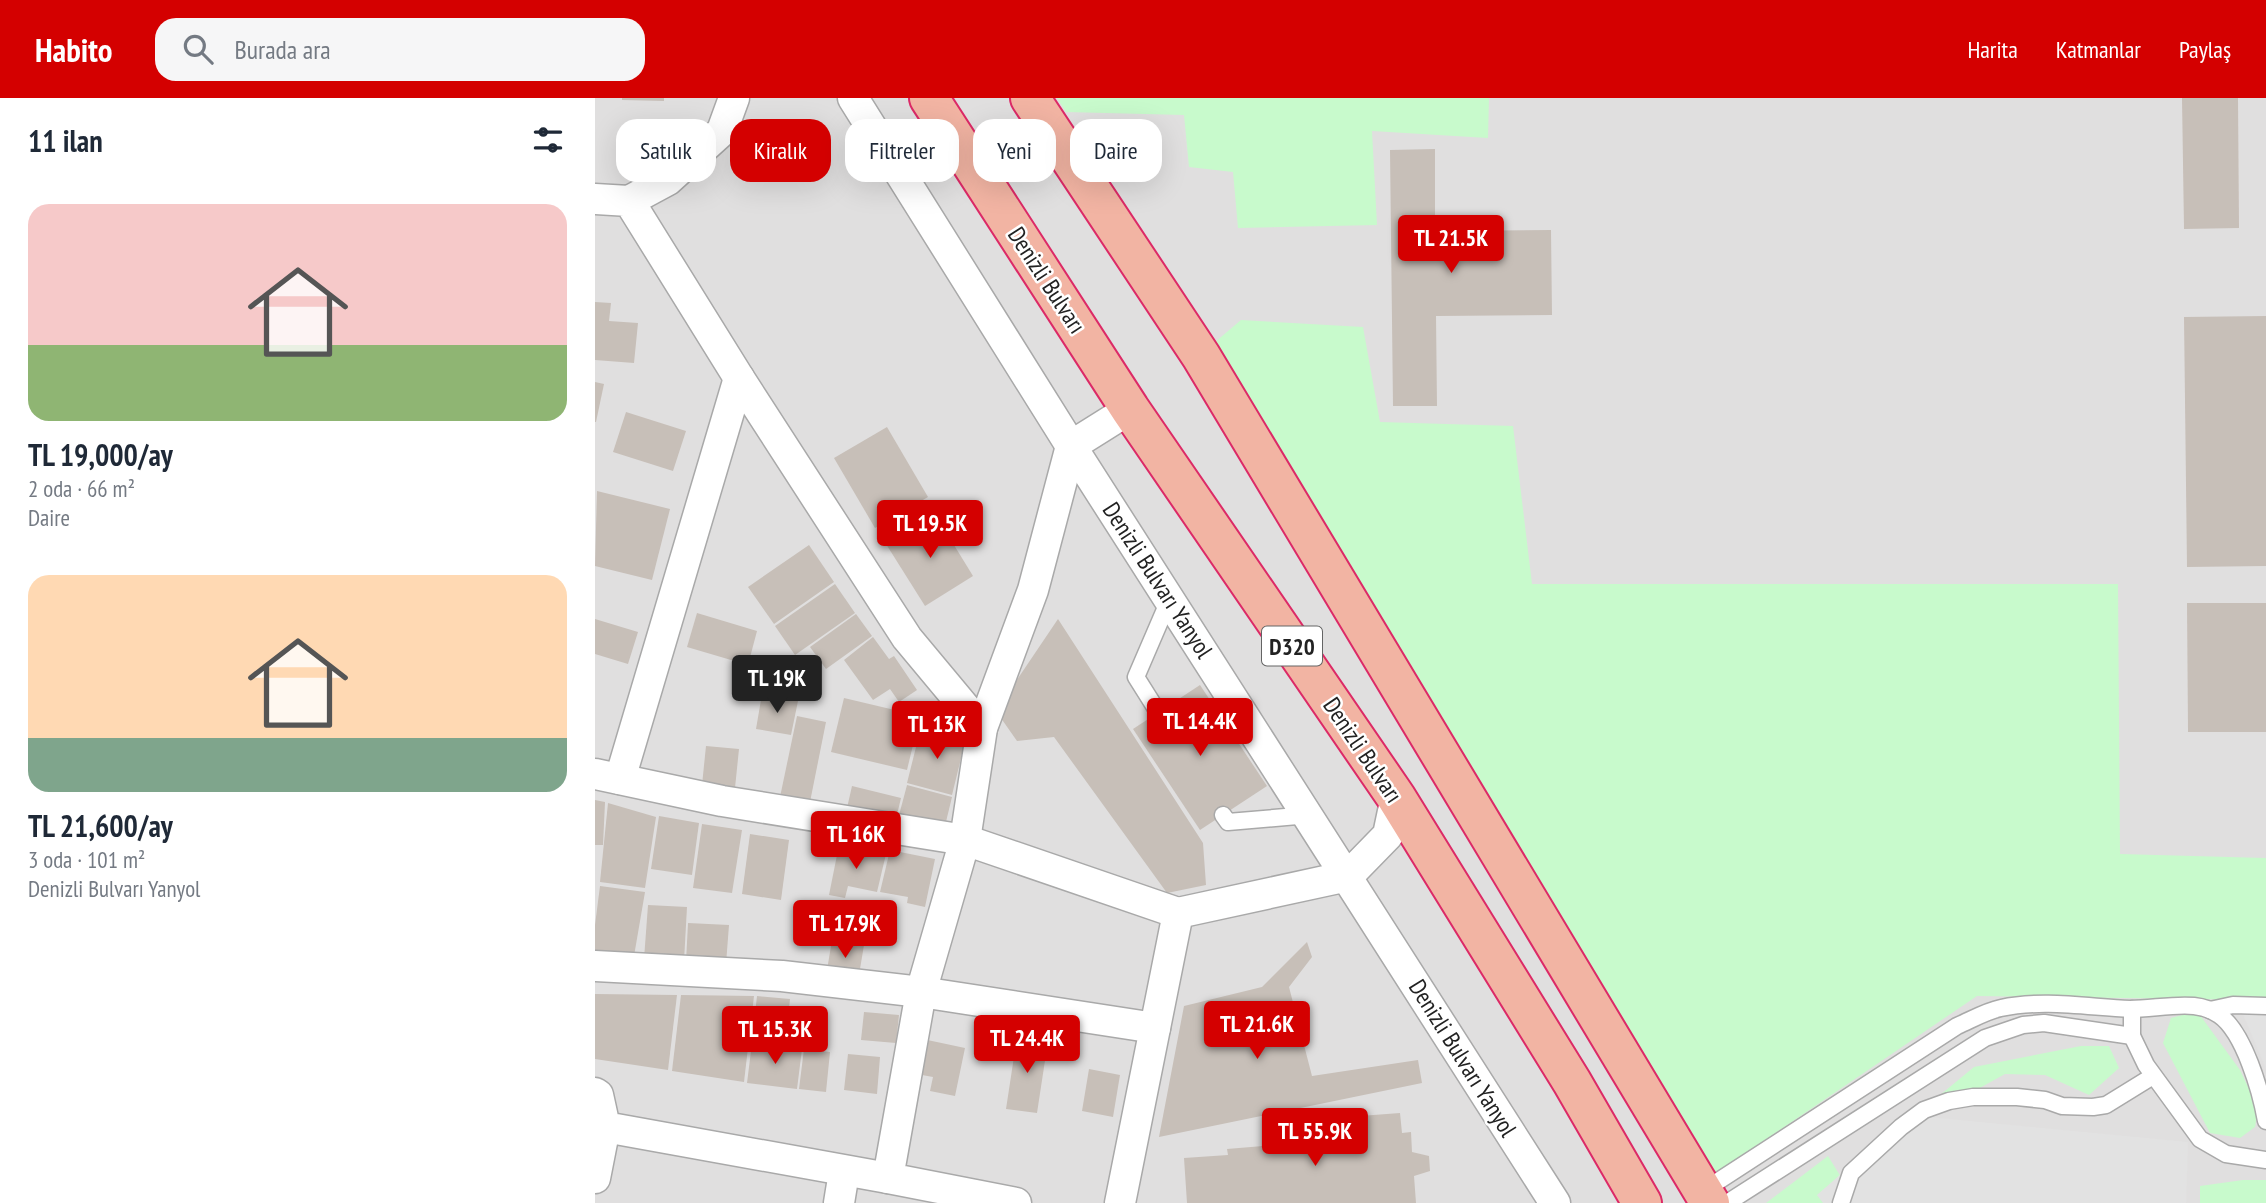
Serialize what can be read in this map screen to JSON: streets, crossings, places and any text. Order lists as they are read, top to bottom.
{
  "streets": {
    "highway": ["Denizli Bulvarı", "D320"],
    "street": ["Denizli Bulvarı Yanyol"]
  },
  "page": {
    "header": "Habito",
    "search": "Burada ara",
    "nav": ["Harita", "Katmanlar", "Paylaş"],
    "heading": "11 ilan",
    "chip": [
      "Satılık",
      "Kiralık",
      "Filtreler",
      "Yeni",
      "Daire"
    ],
    "list": [
      {
        "name": "TL 19,000/ay",
        "note": "2 oda · 66 m² · Daire"
      },
      {
        "name": "TL 21,600/ay",
        "note": "3 oda · 101 m² · Denizli Bulvarı Yanyol"
      }
    ],
    "price": [
      "TL 21.5K",
      "TL 19.5K",
      "TL 19K",
      "TL 14.4K",
      "TL 13K",
      "TL 16K",
      "TL 17.9K",
      "TL 21.6K",
      "TL 15.3K",
      "TL 24.4K",
      "TL 55.9K"
    ]
  }
}
